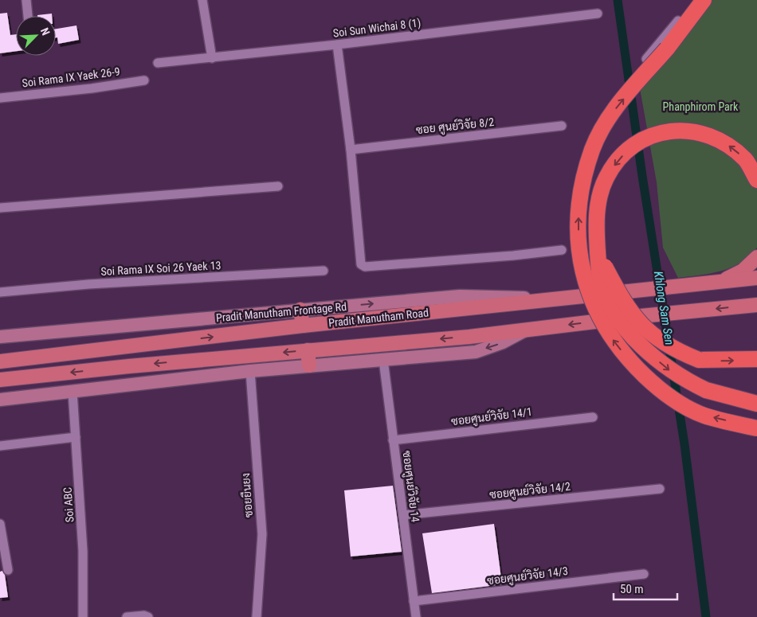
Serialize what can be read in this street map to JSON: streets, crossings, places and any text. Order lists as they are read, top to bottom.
{
  "streets": {
    "main road": ["Pradit Manutham Road"],
    "street": [
      "Soi Sun Wichai 8 (1)",
      "Soi Rama IX Yaek 26-9",
      "ซอย ศูนย์วิจัย 8/2",
      "Soi Rama IX Soi 26 Yaek 13",
      "Pradit Manutham Frontage Rd",
      "ซอยศูนย์วิจัย 14/1",
      "ซอยศูนย์วิจัย 14",
      "ซอยศูนย์วิจัย 14/2",
      "ซอยยืนยง",
      "Soi ABC",
      "ซอยศูนย์วิจัย 14/3"
    ]
  },
  "crossings": [
    ["Pradit Manutham Frontage Rd", "Pradit Manutham Road"],
    ["ซอยศูนย์วิจัย 14/1", "ซอยศูนย์วิจัย 14"],
    ["ซอยศูนย์วิจัย 14", "ซอยศูนย์วิจัย 14/2"],
    ["ซอยศูนย์วิจัย 14", "ซอยศูนย์วิจัย 14/3"]
  ],
  "water": ["Khlong Sam Sen"],
  "parks": ["Phanphirom Park"],
  "scale_bar": "50 m",
  "north": "top right"
}
